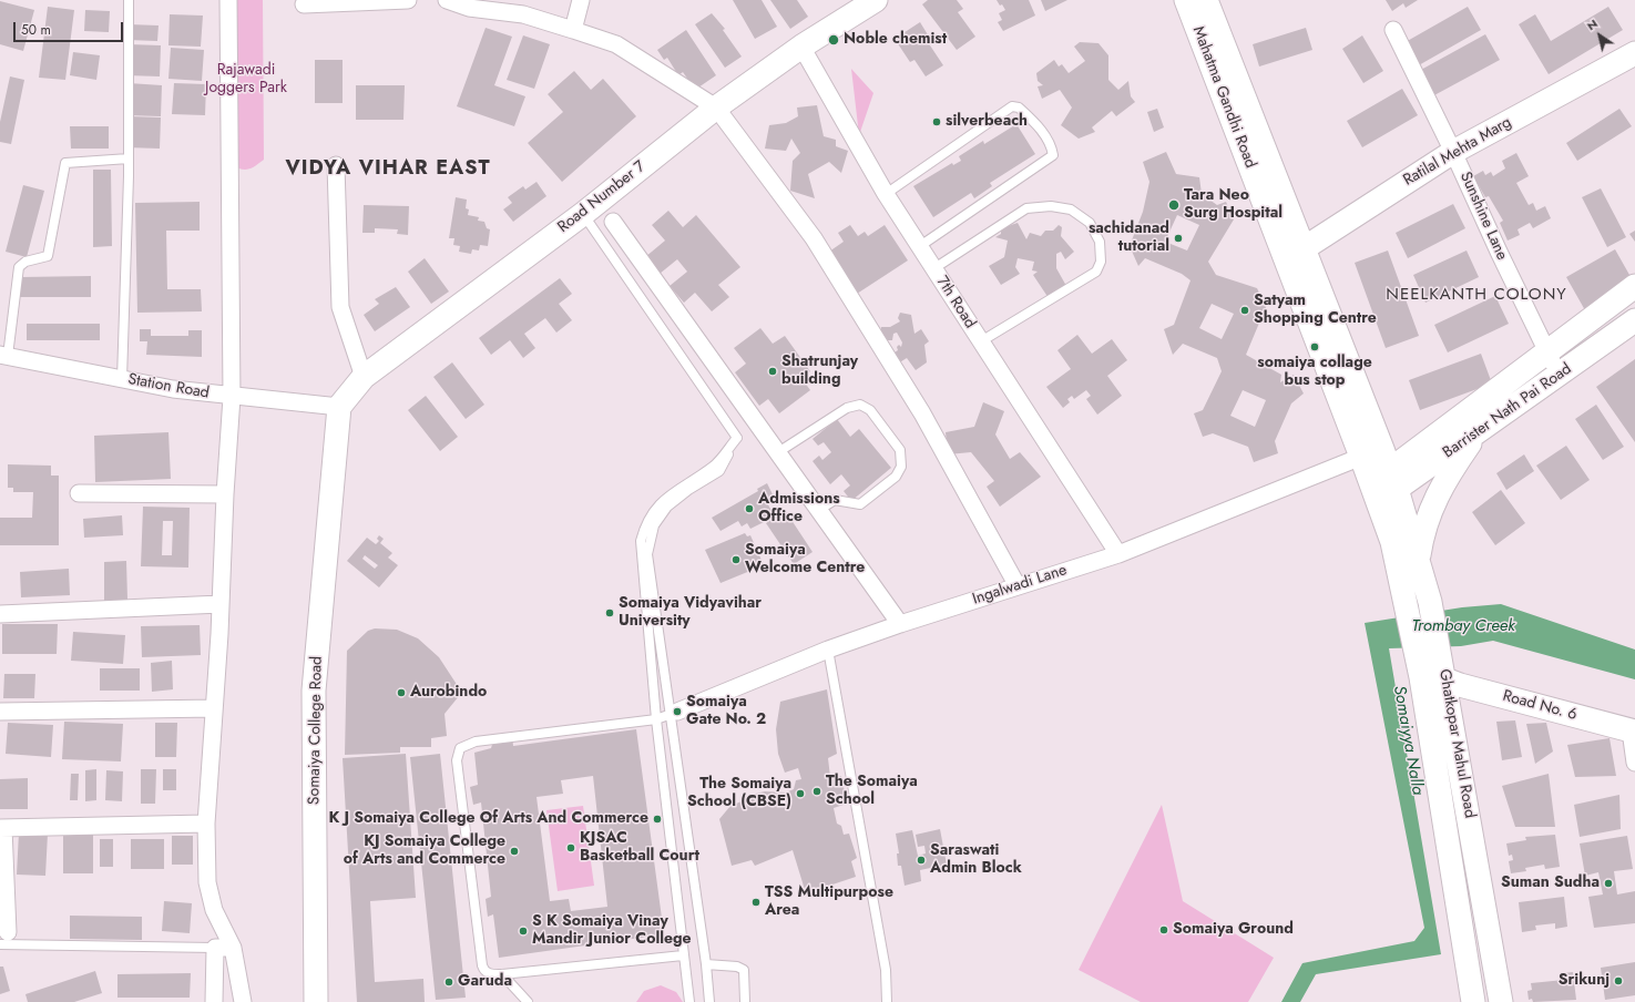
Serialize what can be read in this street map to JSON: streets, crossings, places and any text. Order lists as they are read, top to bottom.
{
  "streets": {
    "street": [
      "Mahatma Gandhi Road",
      "Ratilal Mehta Marg",
      "Road Number 7",
      "Sunshine Lane",
      "7th Road",
      "Station Road",
      "Barrister Nath Pai Road",
      "Ingalwadi Lane",
      "Road No. 6",
      "Somaiya College Road",
      "Ghatkopar Mahul Road"
    ]
  },
  "crossings": [
    ["Mahatma Gandhi Road", "Ratilal Mehta Marg"],
    ["Mahatma Gandhi Road", "Barrister Nath Pai Road"],
    ["Mahatma Gandhi Road", "Ingalwadi Lane"],
    ["Mahatma Gandhi Road", "Ghatkopar Mahul Road"],
    ["Ratilal Mehta Marg", "Sunshine Lane"],
    ["Road Number 7", "7th Road"],
    ["Road Number 7", "Station Road"],
    ["Road Number 7", "Somaiya College Road"],
    ["Sunshine Lane", "Barrister Nath Pai Road"],
    ["7th Road", "Ingalwadi Lane"],
    ["Station Road", "Somaiya College Road"],
    ["Barrister Nath Pai Road", "Ingalwadi Lane"],
    ["Barrister Nath Pai Road", "Ghatkopar Mahul Road"],
    ["Ingalwadi Lane", "Ghatkopar Mahul Road"],
    ["Road No. 6", "Ghatkopar Mahul Road"]
  ],
  "districts": ["VIDYA VIHAR EAST", "NEELKANTH COLONY"],
  "water": ["Trombay Creek", "Somaiyya Nalla"],
  "parks": ["Rajawadi Joggers Park"],
  "places": [
    "Noble chemist",
    "silverbeach",
    "Tara Neo Surg Hospital",
    "sachidanad tutorial",
    "Satyam Shopping Centre",
    "somaiya collage bus stop",
    "Shatrunjay building",
    "Admissions Office",
    "Somaiya Welcome Centre",
    "Somaiya Vidyavihar University",
    "Aurobindo",
    "Somaiya Gate No. 2",
    "The Somaiya School",
    "The Somaiya School (CBSE)",
    "K J Somaiya College Of Arts And Commerce",
    "KJSAC Basketball Court",
    "KJ Somaiya College of Arts and Commerce",
    "Saraswati Admin Block",
    "Suman Sudha",
    "TSS Multipurpose Area",
    "Somaiya Ground",
    "S K Somaiya Vinay Mandir Junior College",
    "Srikunj",
    "Garuda"
  ],
  "scale_bar": "50 m",
  "north": "top left"
}
